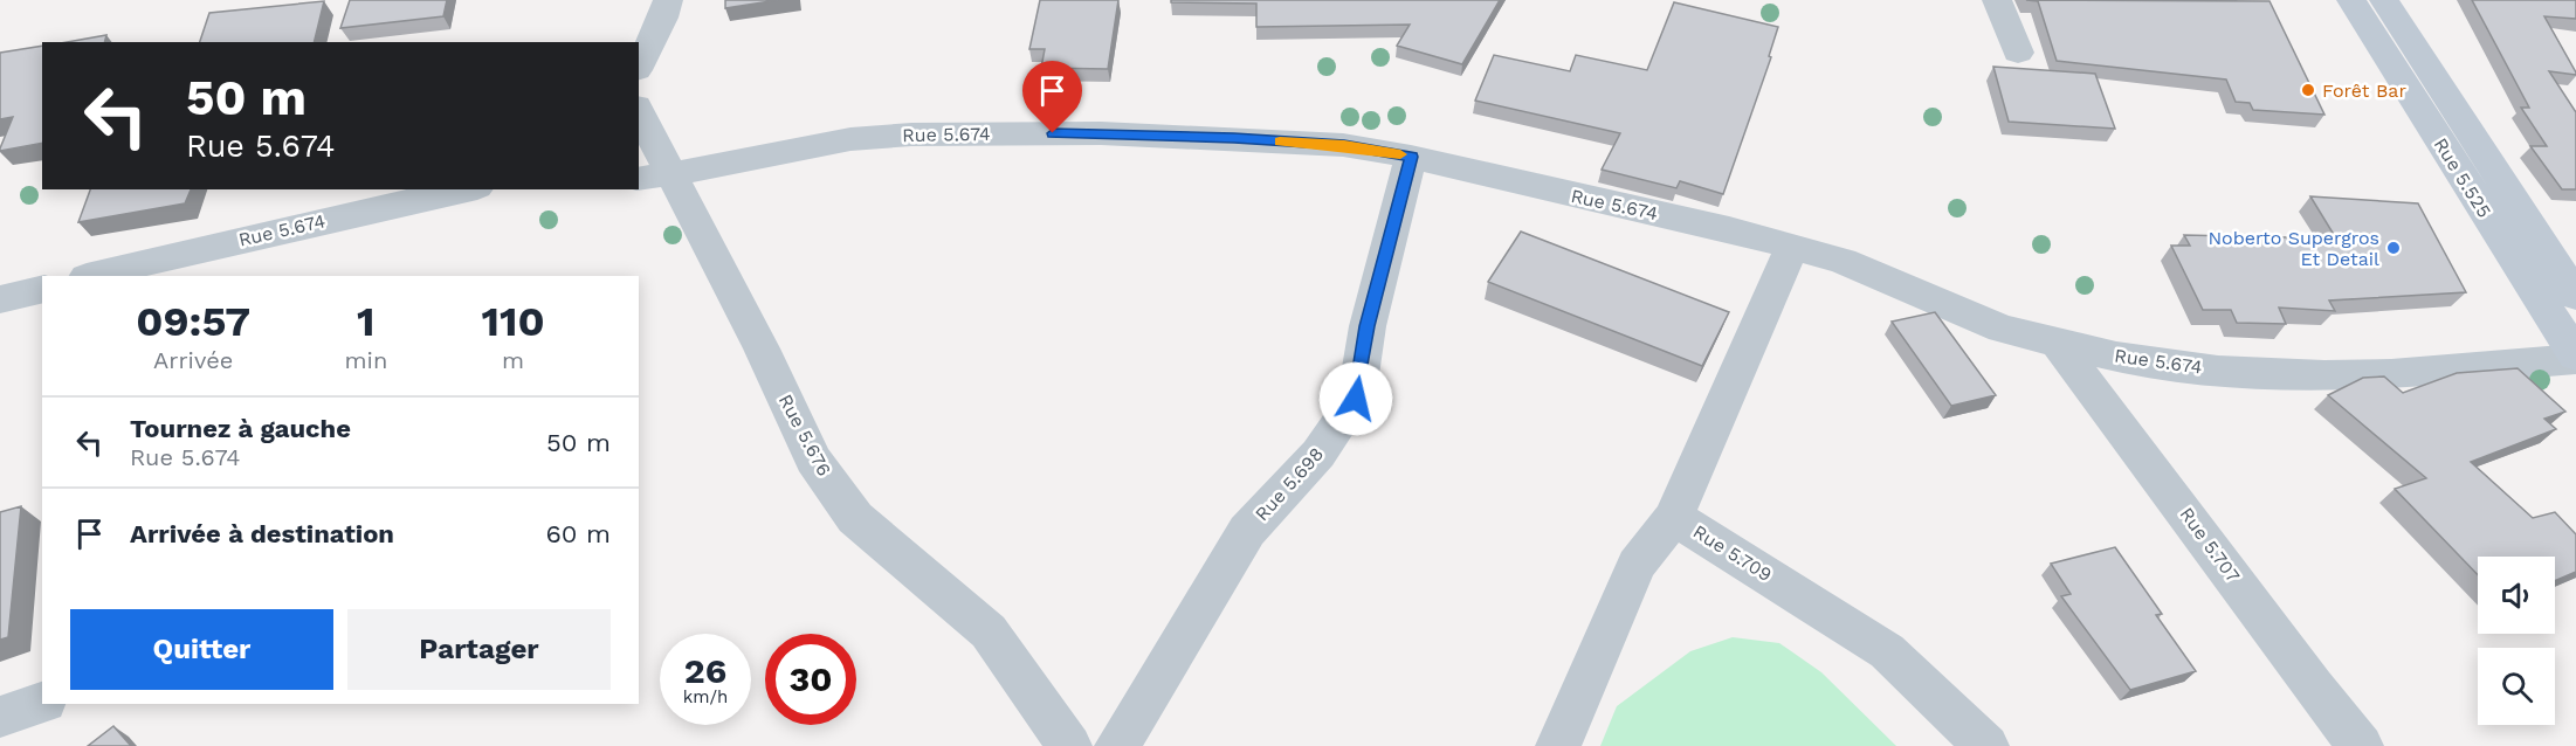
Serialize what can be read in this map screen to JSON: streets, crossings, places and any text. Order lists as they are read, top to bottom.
{
  "streets": {
    "street": [
      "Rue 5.674",
      "Rue 5.525",
      "Rue 5.676",
      "Rue 5.698",
      "Rue 5.707",
      "Rue 5.709"
    ]
  },
  "crossings": [
    ["Rue 5.674", "Rue 5.525"],
    ["Rue 5.674", "Rue 5.676"],
    ["Rue 5.674", "Rue 5.698"],
    ["Rue 5.674", "Rue 5.707"],
    ["Rue 5.674", "Rue 5.709"]
  ],
  "places": ["Forêt Bar", "Noberto Supergros Et Detail"],
  "page": {
    "turn": ["50 m", "Rue 5.674"],
    "eta": [
      "09:57",
      "Arrivée",
      "1",
      "min",
      "110",
      "m"
    ],
    "list": [
      {
        "name": "Tournez à gauche",
        "note": "Rue 5.674",
        "value": "50 m"
      },
      {
        "name": "Arrivée à destination",
        "value": "60 m"
      }
    ],
    "buttons": ["Quitter", "Partager"],
    "speed": "26 km/h",
    "limit": "30"
  }
}
